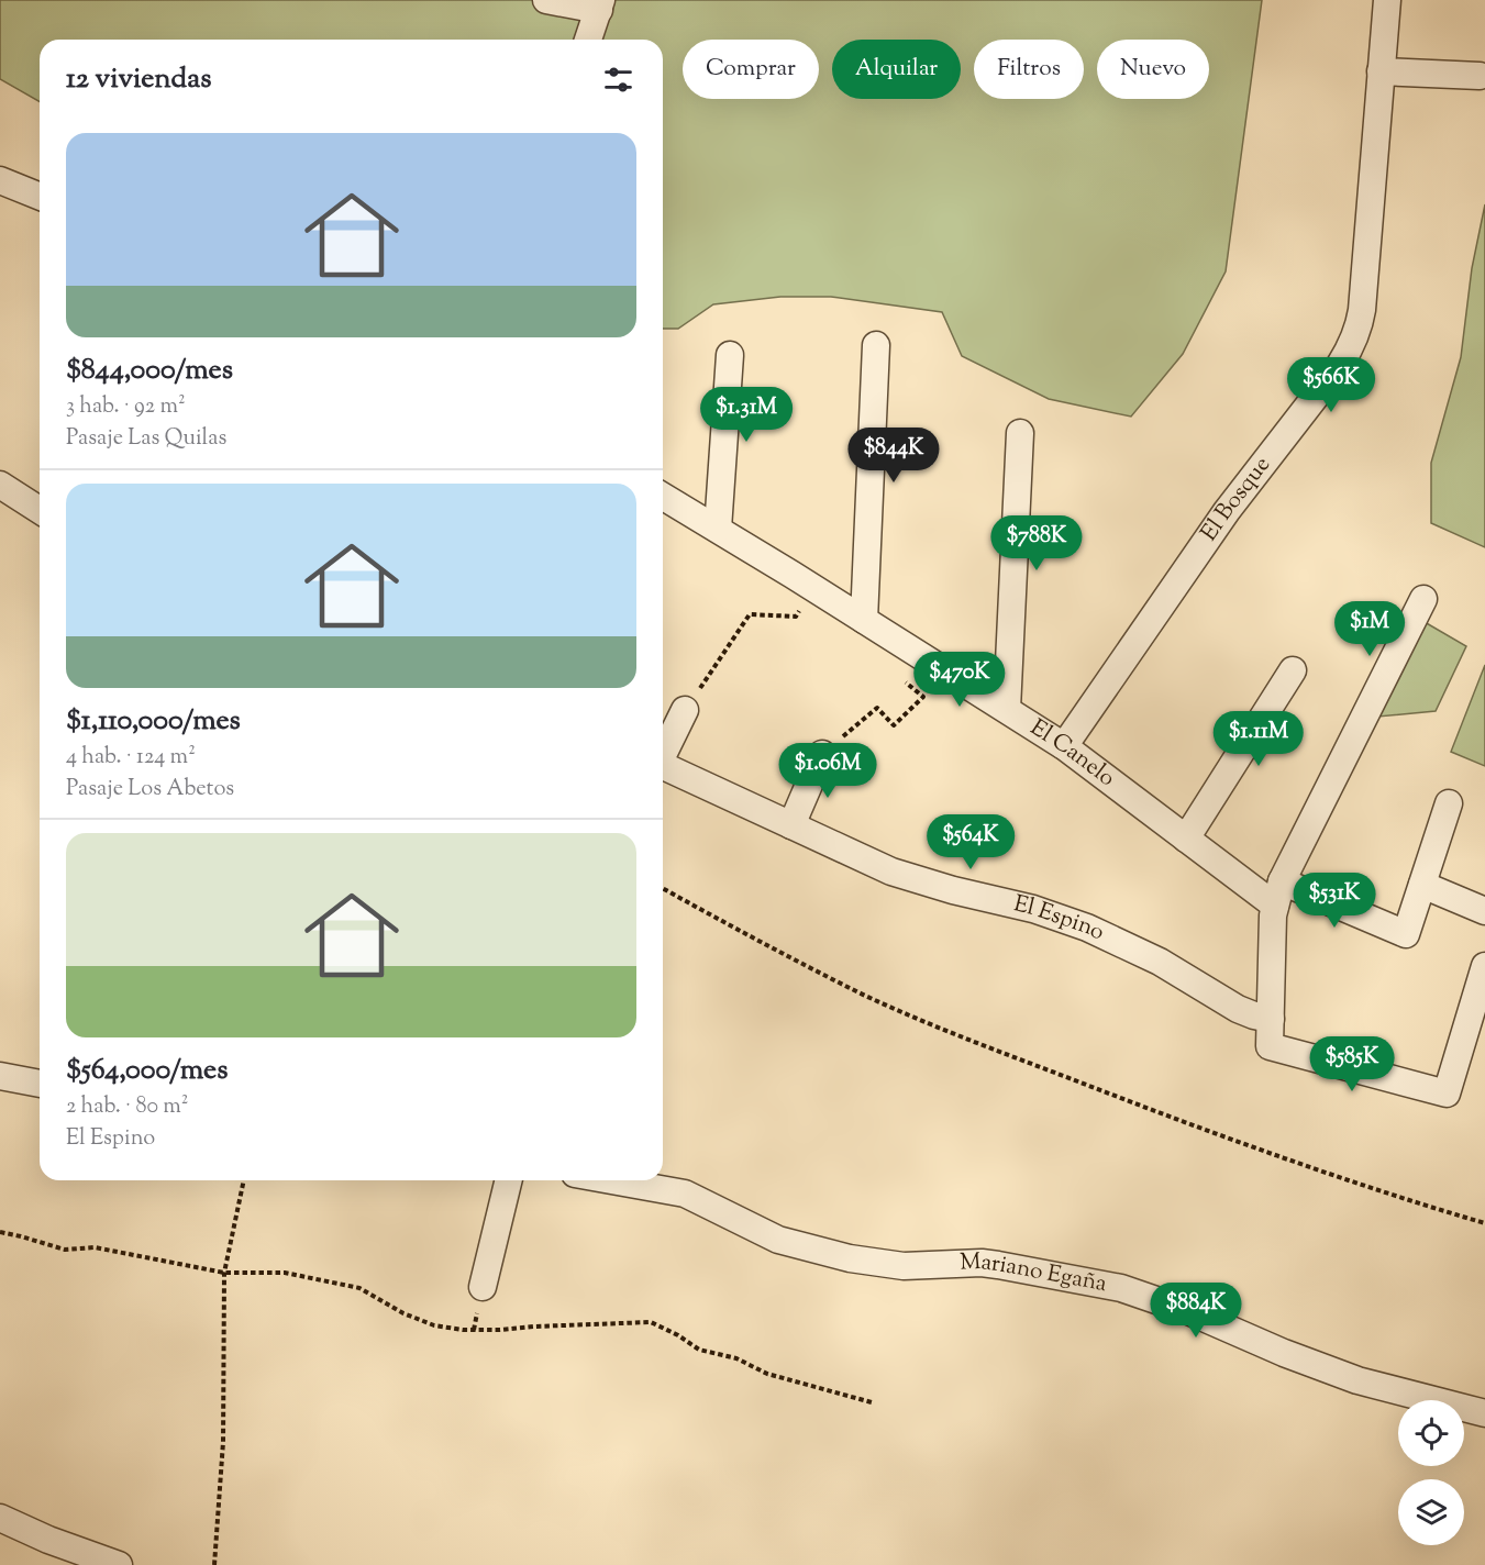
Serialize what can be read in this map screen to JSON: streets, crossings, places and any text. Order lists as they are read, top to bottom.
{
  "streets": {
    "street": [
      "El Bosque",
      "El Canelo",
      "El Espino",
      "Mariano Egaña"
    ]
  },
  "crossings": [
    ["El Bosque", "El Canelo"]
  ],
  "page": {
    "chip": [
      "Comprar",
      "Alquilar",
      "Filtros",
      "Nuevo"
    ],
    "heading": "12 viviendas",
    "list": [
      {
        "name": "$844,000/mes",
        "note": "3 hab. · 92 m² · Pasaje Las Quilas"
      },
      {
        "name": "$1,110,000/mes",
        "note": "4 hab. · 124 m² · Pasaje Los Abetos"
      },
      {
        "name": "$564,000/mes",
        "note": "2 hab. · 80 m² · El Espino"
      }
    ],
    "price": [
      "$566K",
      "$1.31M",
      "$844K",
      "$788K",
      "$1M",
      "$470K",
      "$1.11M",
      "$1.06M",
      "$564K",
      "$531K",
      "$585K",
      "$884K"
    ]
  }
}
